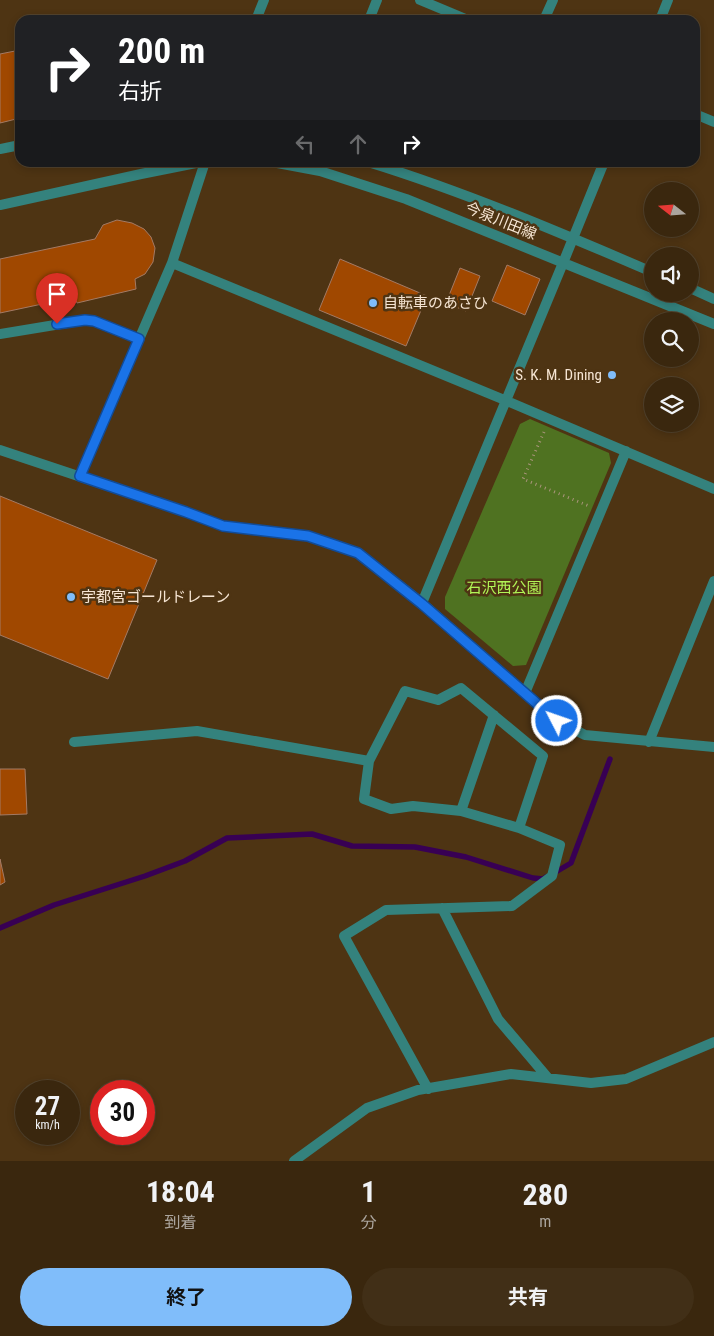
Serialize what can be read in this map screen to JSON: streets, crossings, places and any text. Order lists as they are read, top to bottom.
{
  "streets": {
    "street": ["今泉川田線"]
  },
  "parks": ["石沢西公園"],
  "places": ["自転車のあさひ", "S. K. M. Dining", "宇都宮ゴールドレーン"],
  "north": "left",
  "page": {
    "turn": ["200 m", "右折"],
    "speed": "27 km/h",
    "limit": "30",
    "eta": [
      "18:04",
      "到着",
      "1",
      "分",
      "280",
      "m"
    ],
    "buttons": ["終了", "共有"]
  }
}
